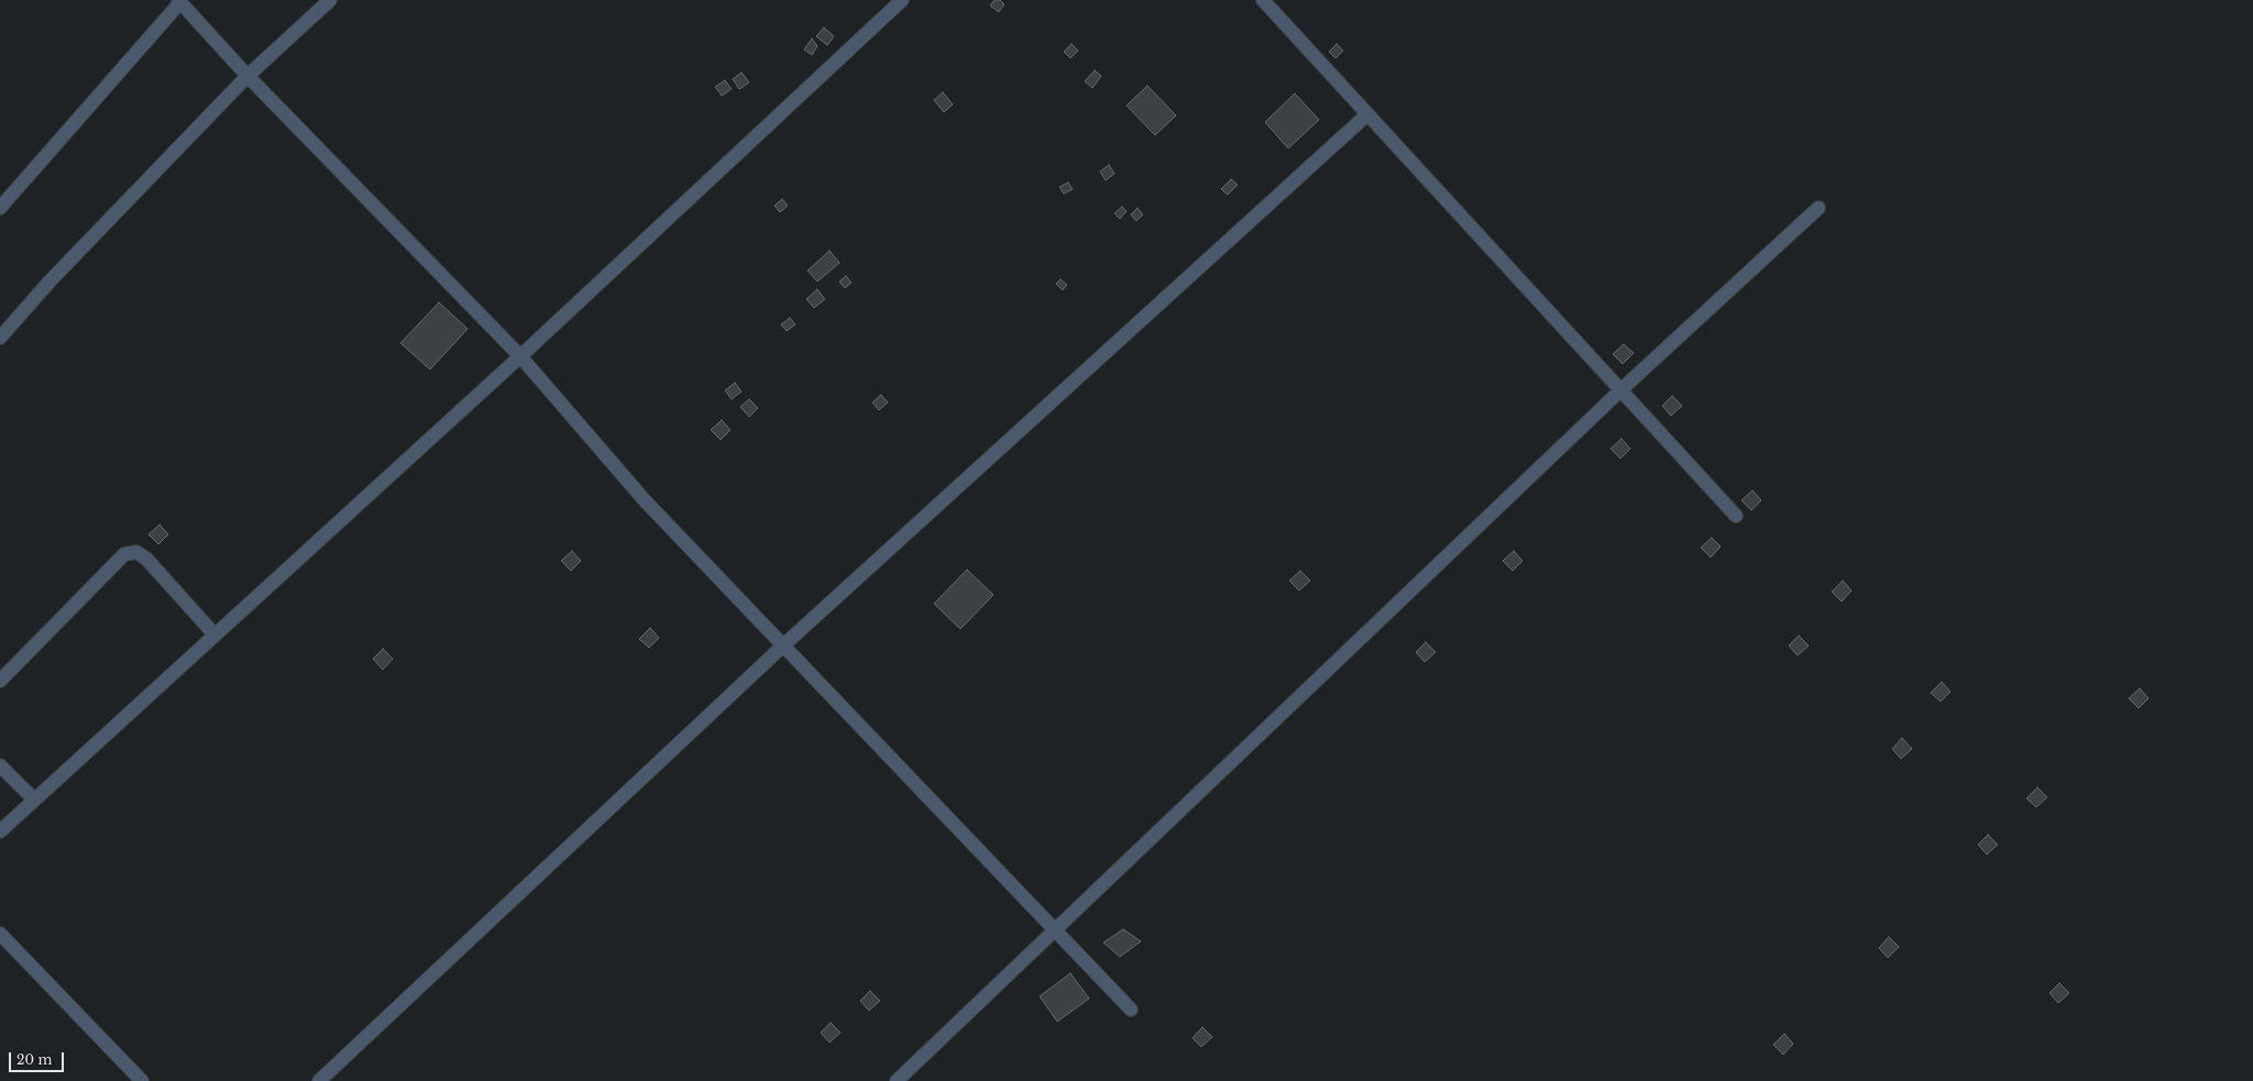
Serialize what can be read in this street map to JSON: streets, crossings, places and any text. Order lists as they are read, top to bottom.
{
  "scale_bar": "20 m"
}
